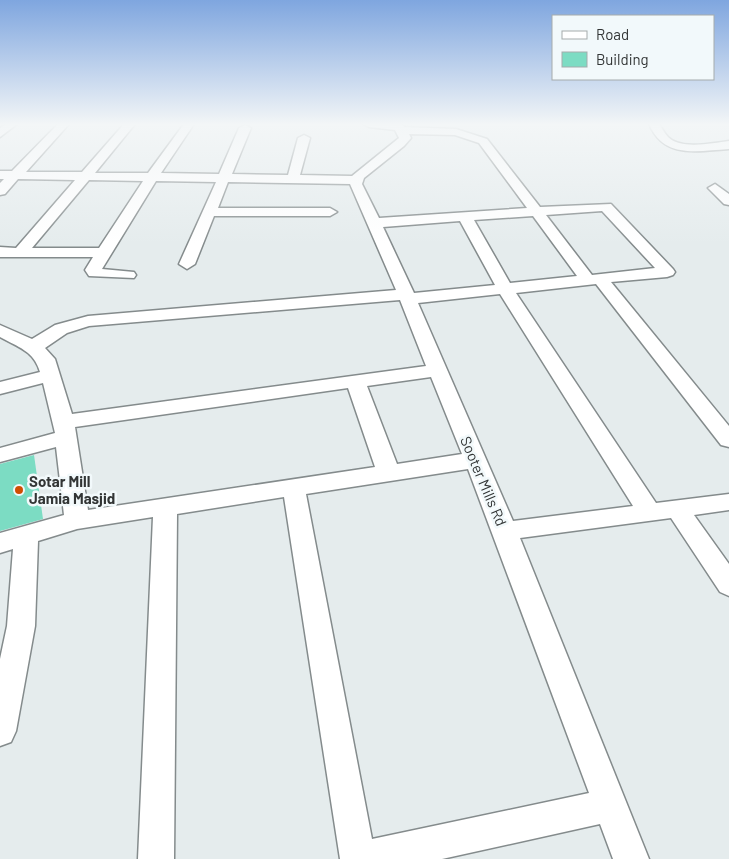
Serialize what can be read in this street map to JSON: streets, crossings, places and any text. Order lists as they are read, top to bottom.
{
  "streets": {
    "street": ["Sooter Mills Rd"]
  },
  "places": ["Sotar Mill Jamia Masjid"],
  "legend": ["Road", "Building"]
}
